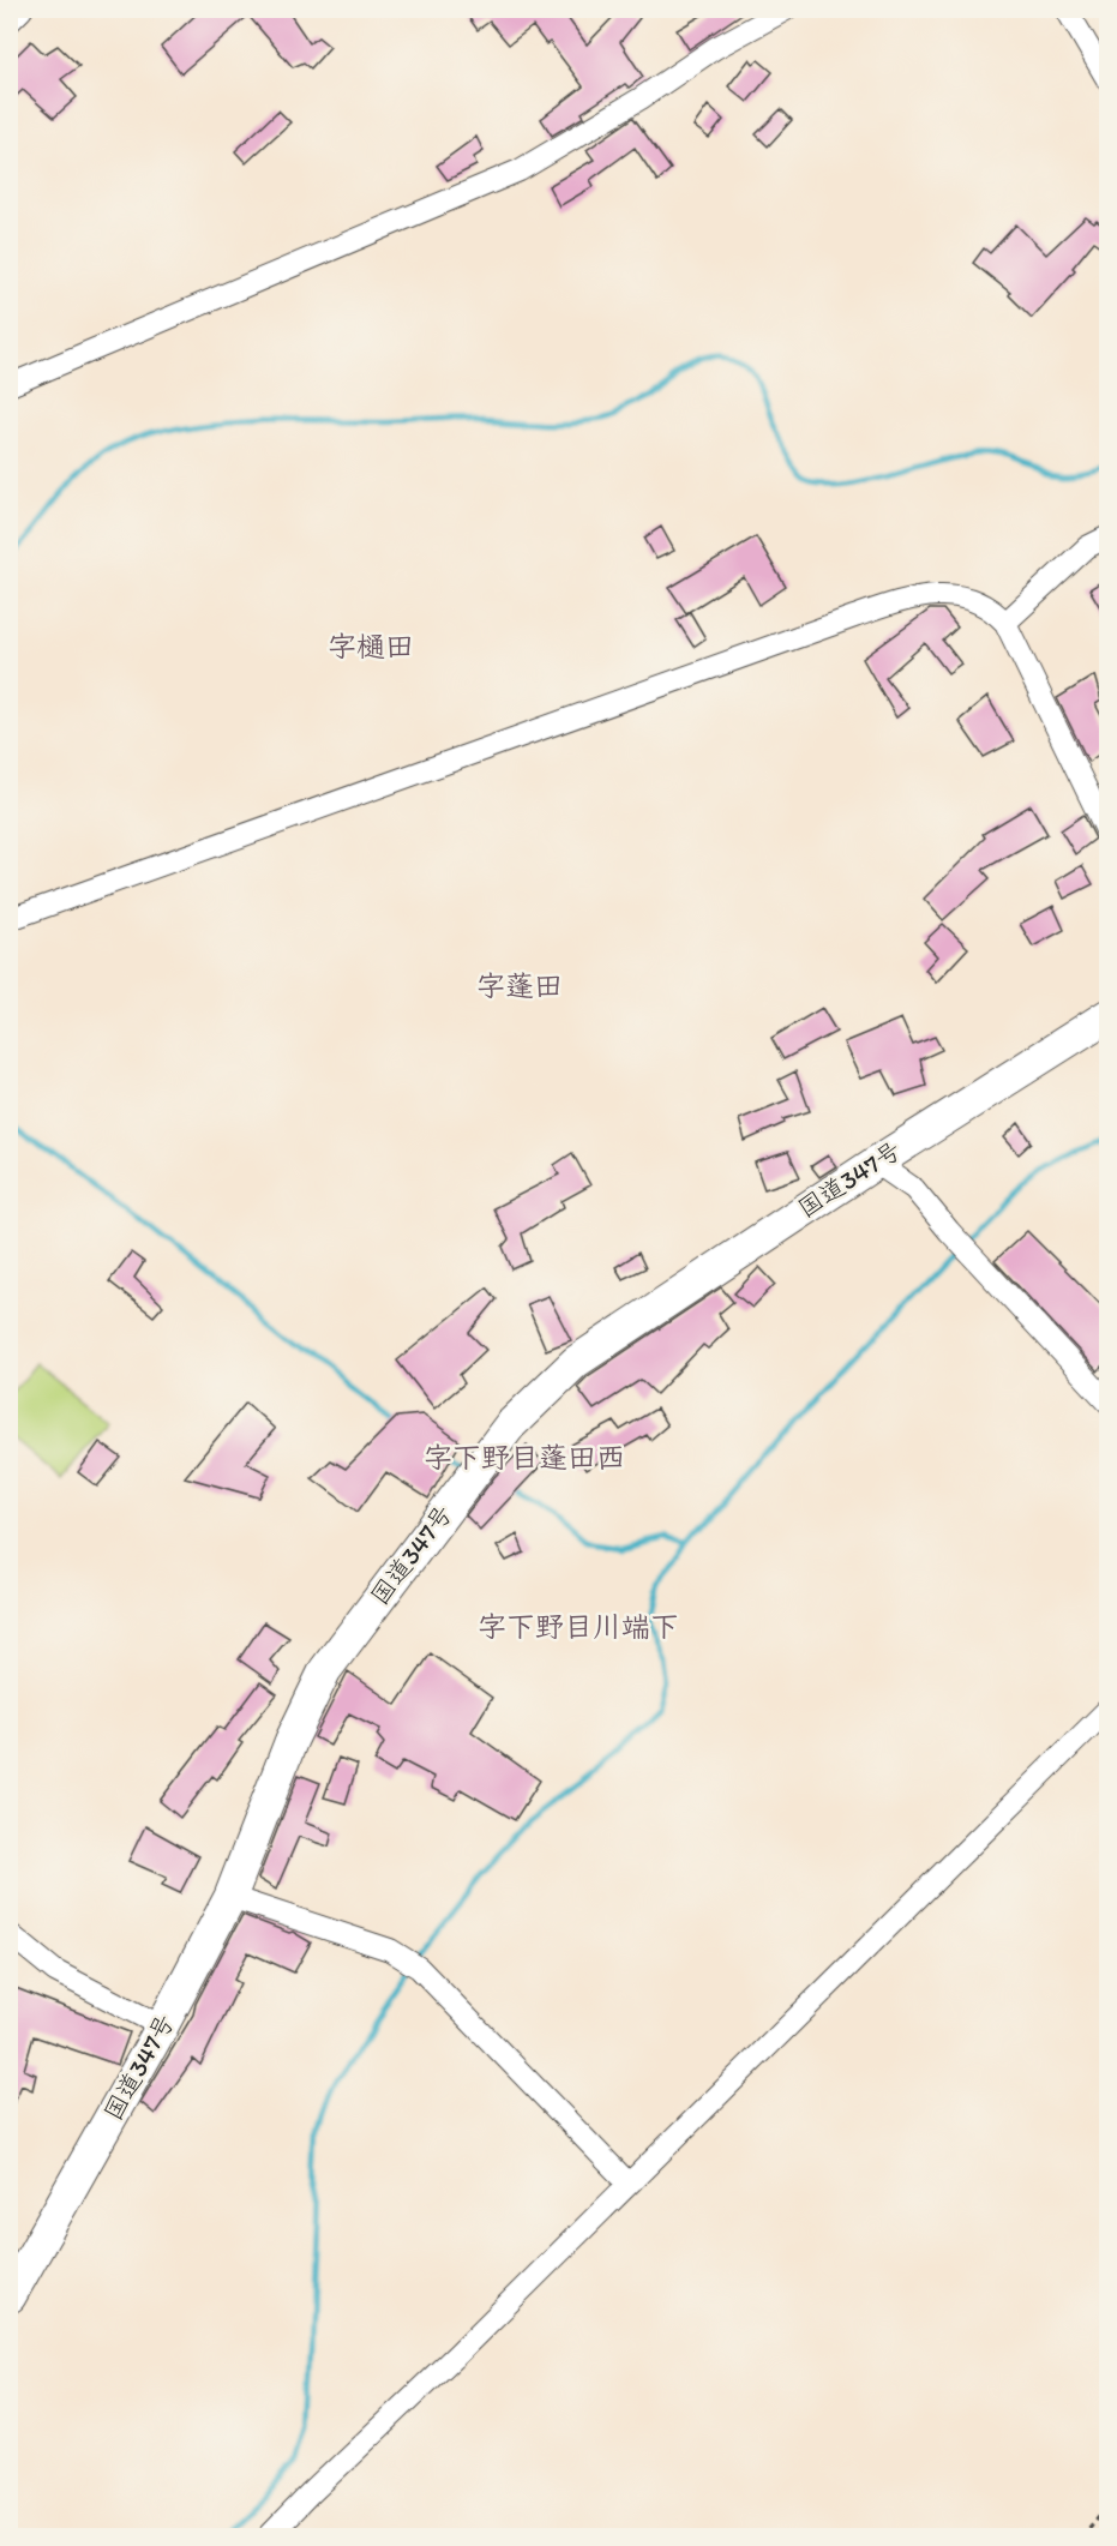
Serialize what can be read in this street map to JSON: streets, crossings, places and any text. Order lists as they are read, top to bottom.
{
  "streets": {
    "highway": ["国道347号"]
  },
  "districts": [
    "字樋田",
    "字蓬田",
    "字下野目蓬田西",
    "字下野目川端下"
  ]
}
